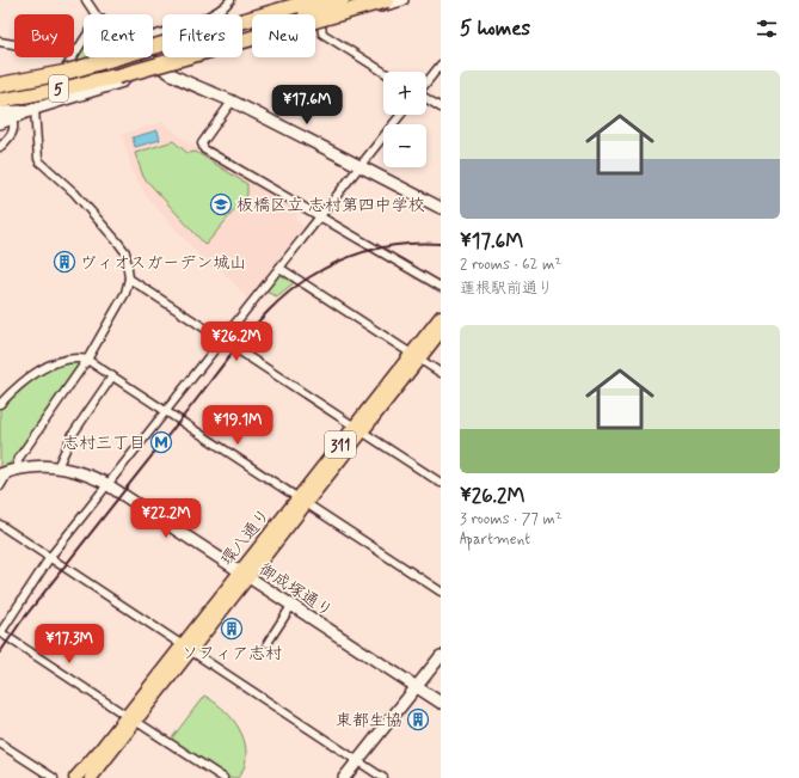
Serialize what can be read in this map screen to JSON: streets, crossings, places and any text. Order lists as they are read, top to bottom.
{
  "streets": {
    "highway": ["5"],
    "main road": ["311", "環八通り"],
    "street": ["御成塚通り"]
  },
  "crossings": [
    ["環八通り", "御成塚通り"]
  ],
  "places": {
    "school or university": ["板橋区立 志村第四中学校"],
    "building": ["ヴィオスガーデン城山", "ソフィア志村", "東都生協"],
    "metro station": ["志村三丁目"]
  },
  "page": {
    "heading": "5 homes",
    "chip": [
      "Buy",
      "Rent",
      "Filters",
      "New"
    ],
    "list": [
      {
        "name": "¥17.6M",
        "note": "2 rooms · 62 m² · 蓮根駅前通り"
      },
      {
        "name": "¥26.2M",
        "note": "3 rooms · 77 m² · Apartment"
      }
    ],
    "map_buttons": ["+", "−"],
    "price": [
      "¥17.6M",
      "¥26.2M",
      "¥19.1M",
      "¥22.2M",
      "¥17.3M"
    ]
  }
}
